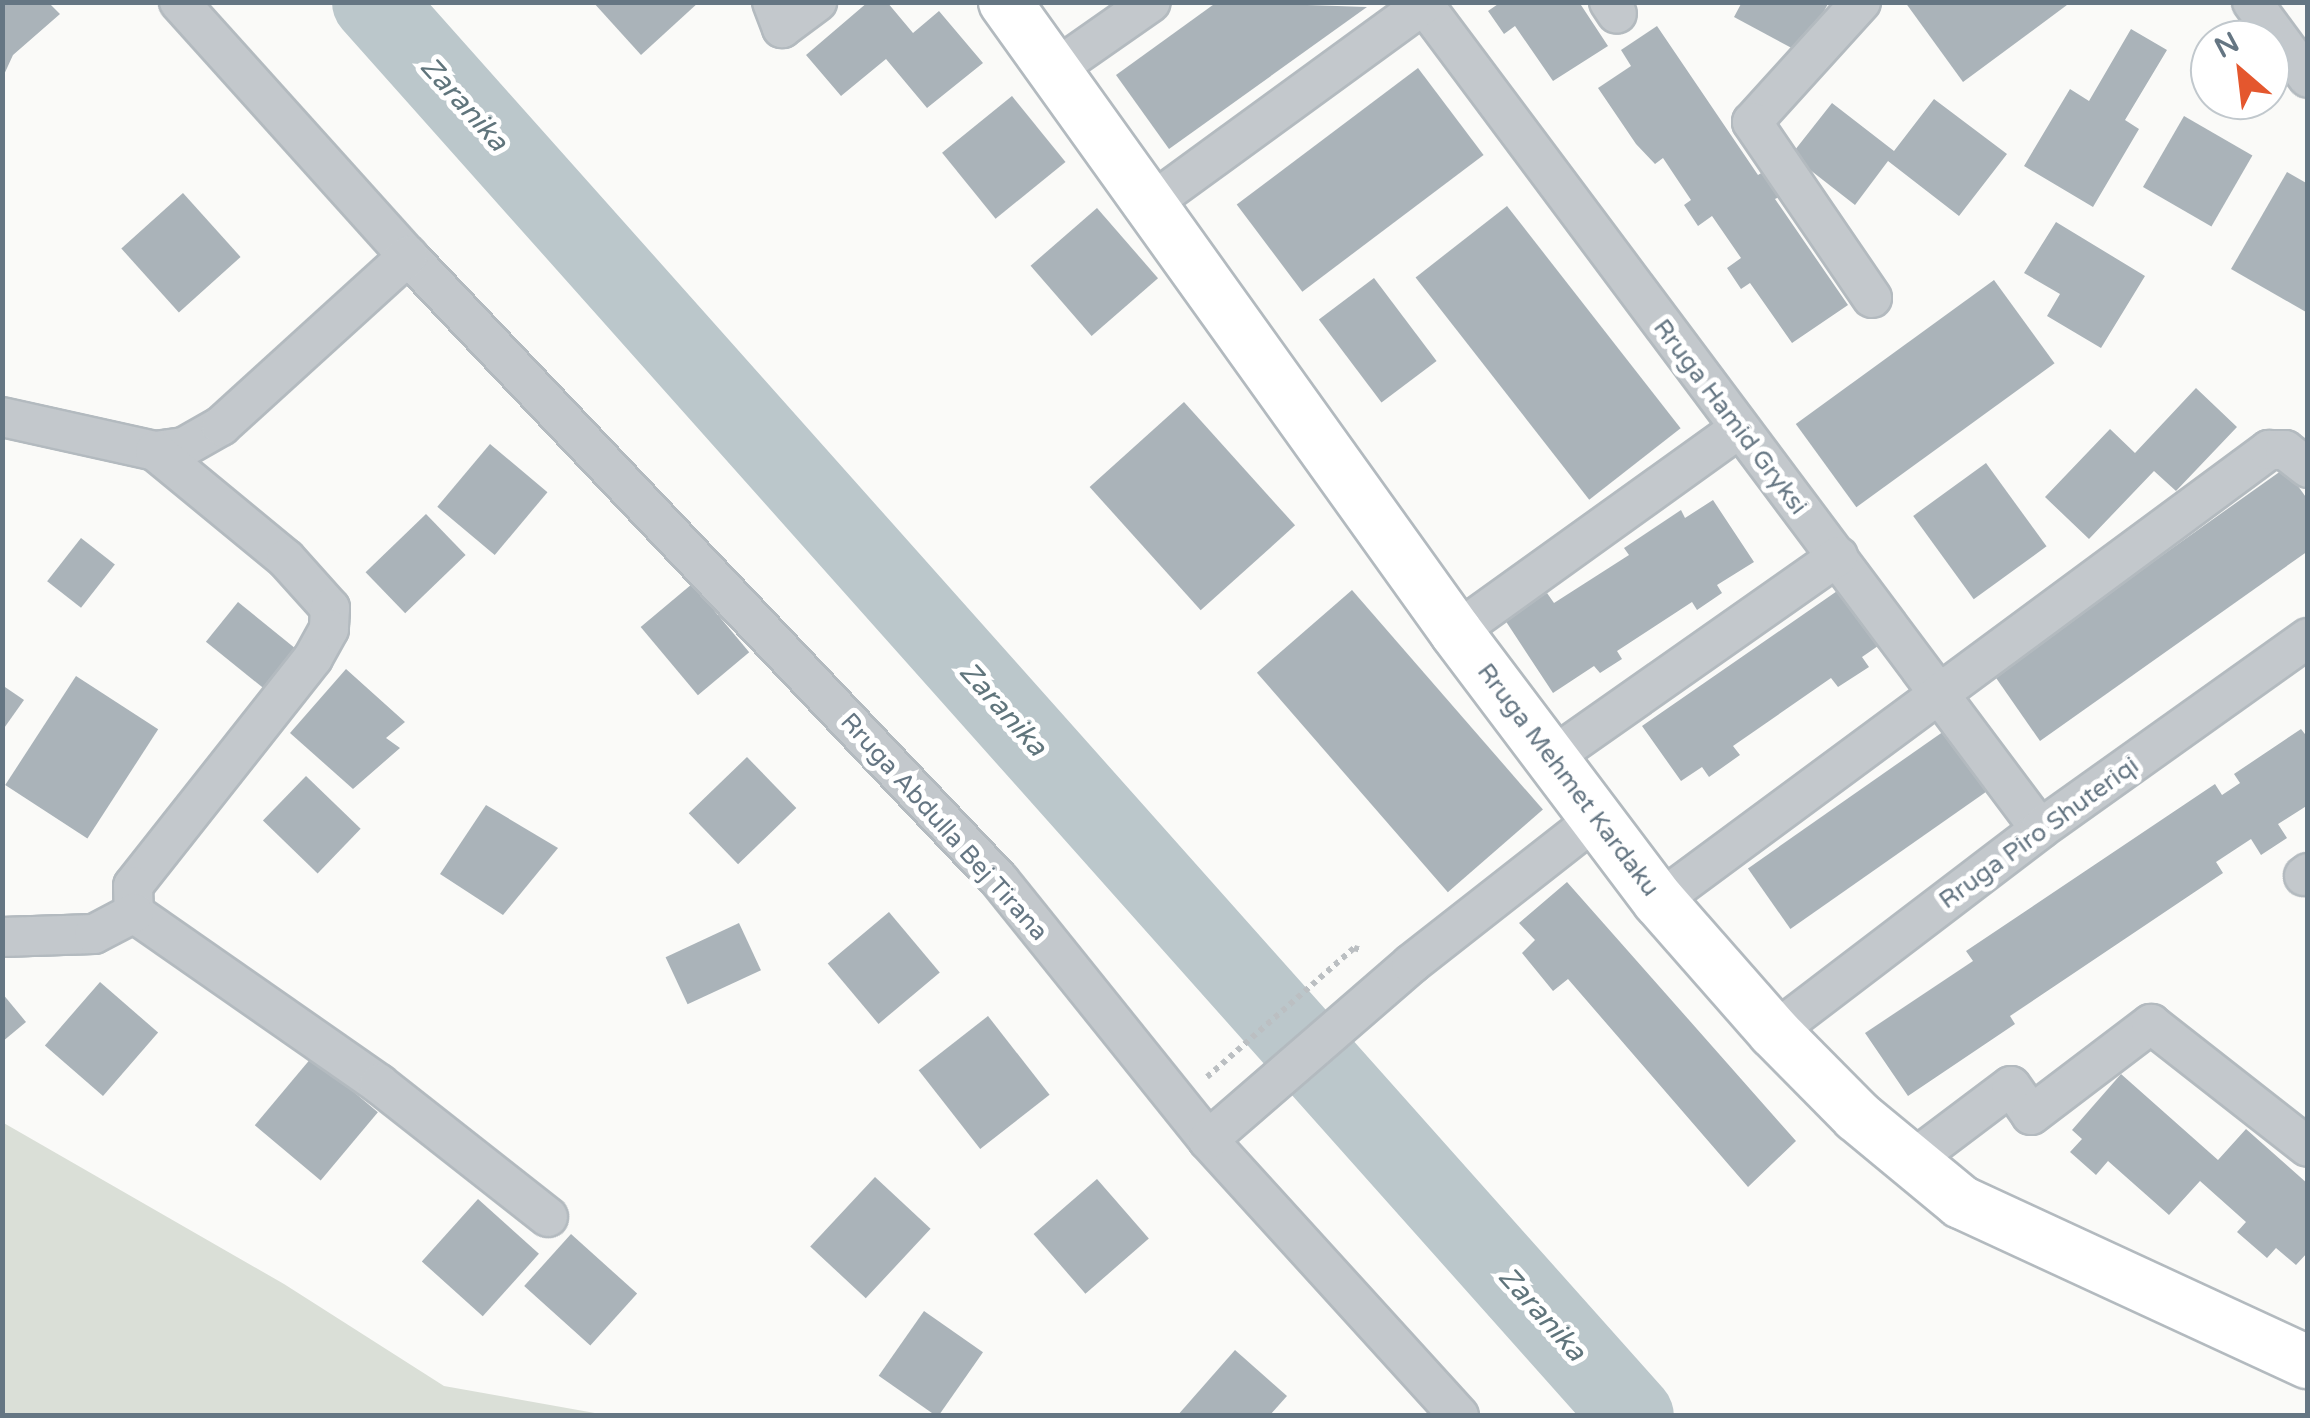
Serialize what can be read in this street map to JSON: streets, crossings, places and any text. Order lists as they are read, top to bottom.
{
  "streets": {
    "street": [
      "Rruga Hamid Gryksi",
      "Rruga Mehmet Kardaku",
      "Rruga Abdulla Bej Tirana",
      "Rruga Piro Shuteriqi"
    ]
  },
  "crossings": [
    ["Rruga Hamid Gryksi", "Rruga Piro Shuteriqi"],
    ["Rruga Mehmet Kardaku", "Rruga Piro Shuteriqi"]
  ],
  "water": ["Zaranika"],
  "north": "top left"
}
